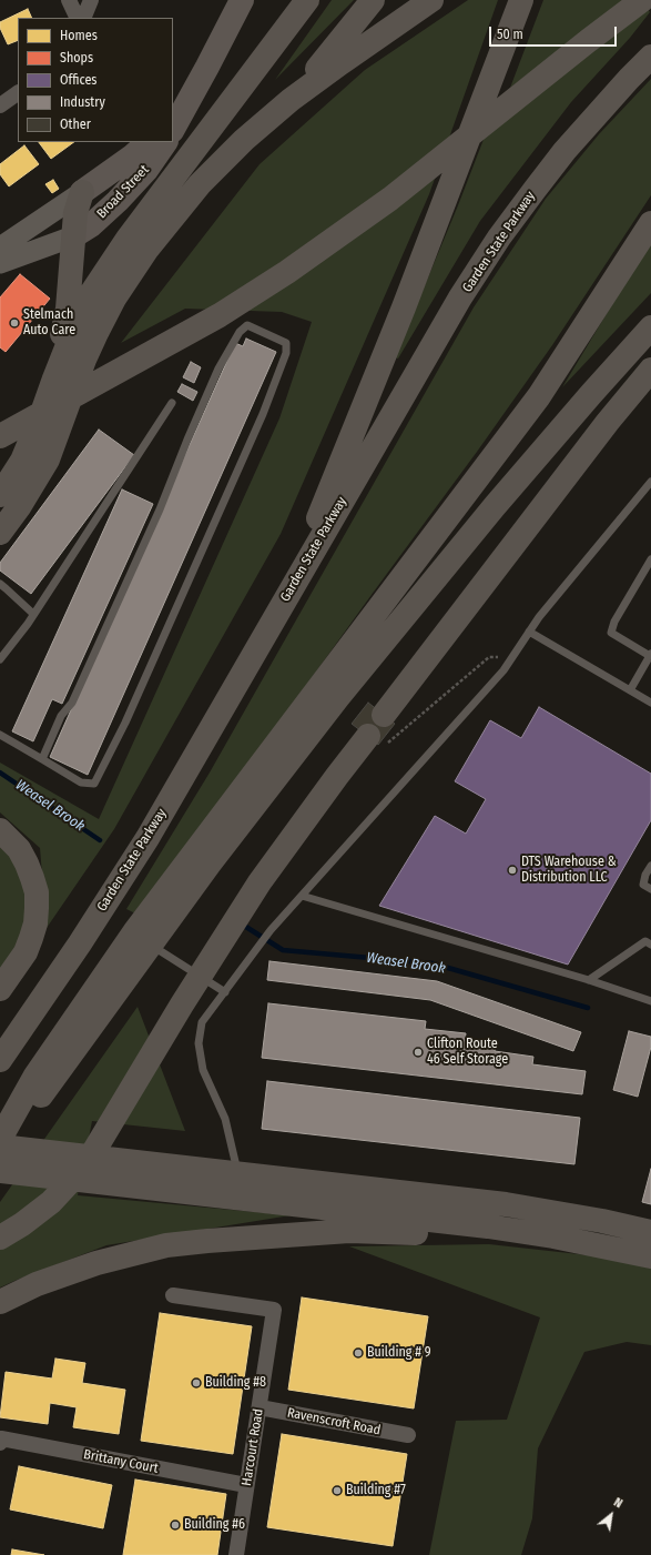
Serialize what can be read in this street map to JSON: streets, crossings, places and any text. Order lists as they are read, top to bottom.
{
  "streets": {
    "highway": ["Garden State Parkway"],
    "main road": ["Broad Street"],
    "street": ["Ravenscroft Road", "Harcourt Road", "Brittany Court"]
  },
  "crossings": [
    ["Ravenscroft Road", "Harcourt Road"],
    ["Harcourt Road", "Brittany Court"]
  ],
  "water": ["Weasel Brook"],
  "places": [
    "Stelmach Auto Care",
    "DTS Warehouse & Distribution LLC",
    "Clifton Route 46 Self Storage",
    "Building # 9",
    "Building #8",
    "Building #7",
    "Building #6"
  ],
  "legend": [
    "Homes",
    "Shops",
    "Offices",
    "Industry",
    "Other"
  ],
  "scale_bar": "50 m",
  "north": "top right"
}
